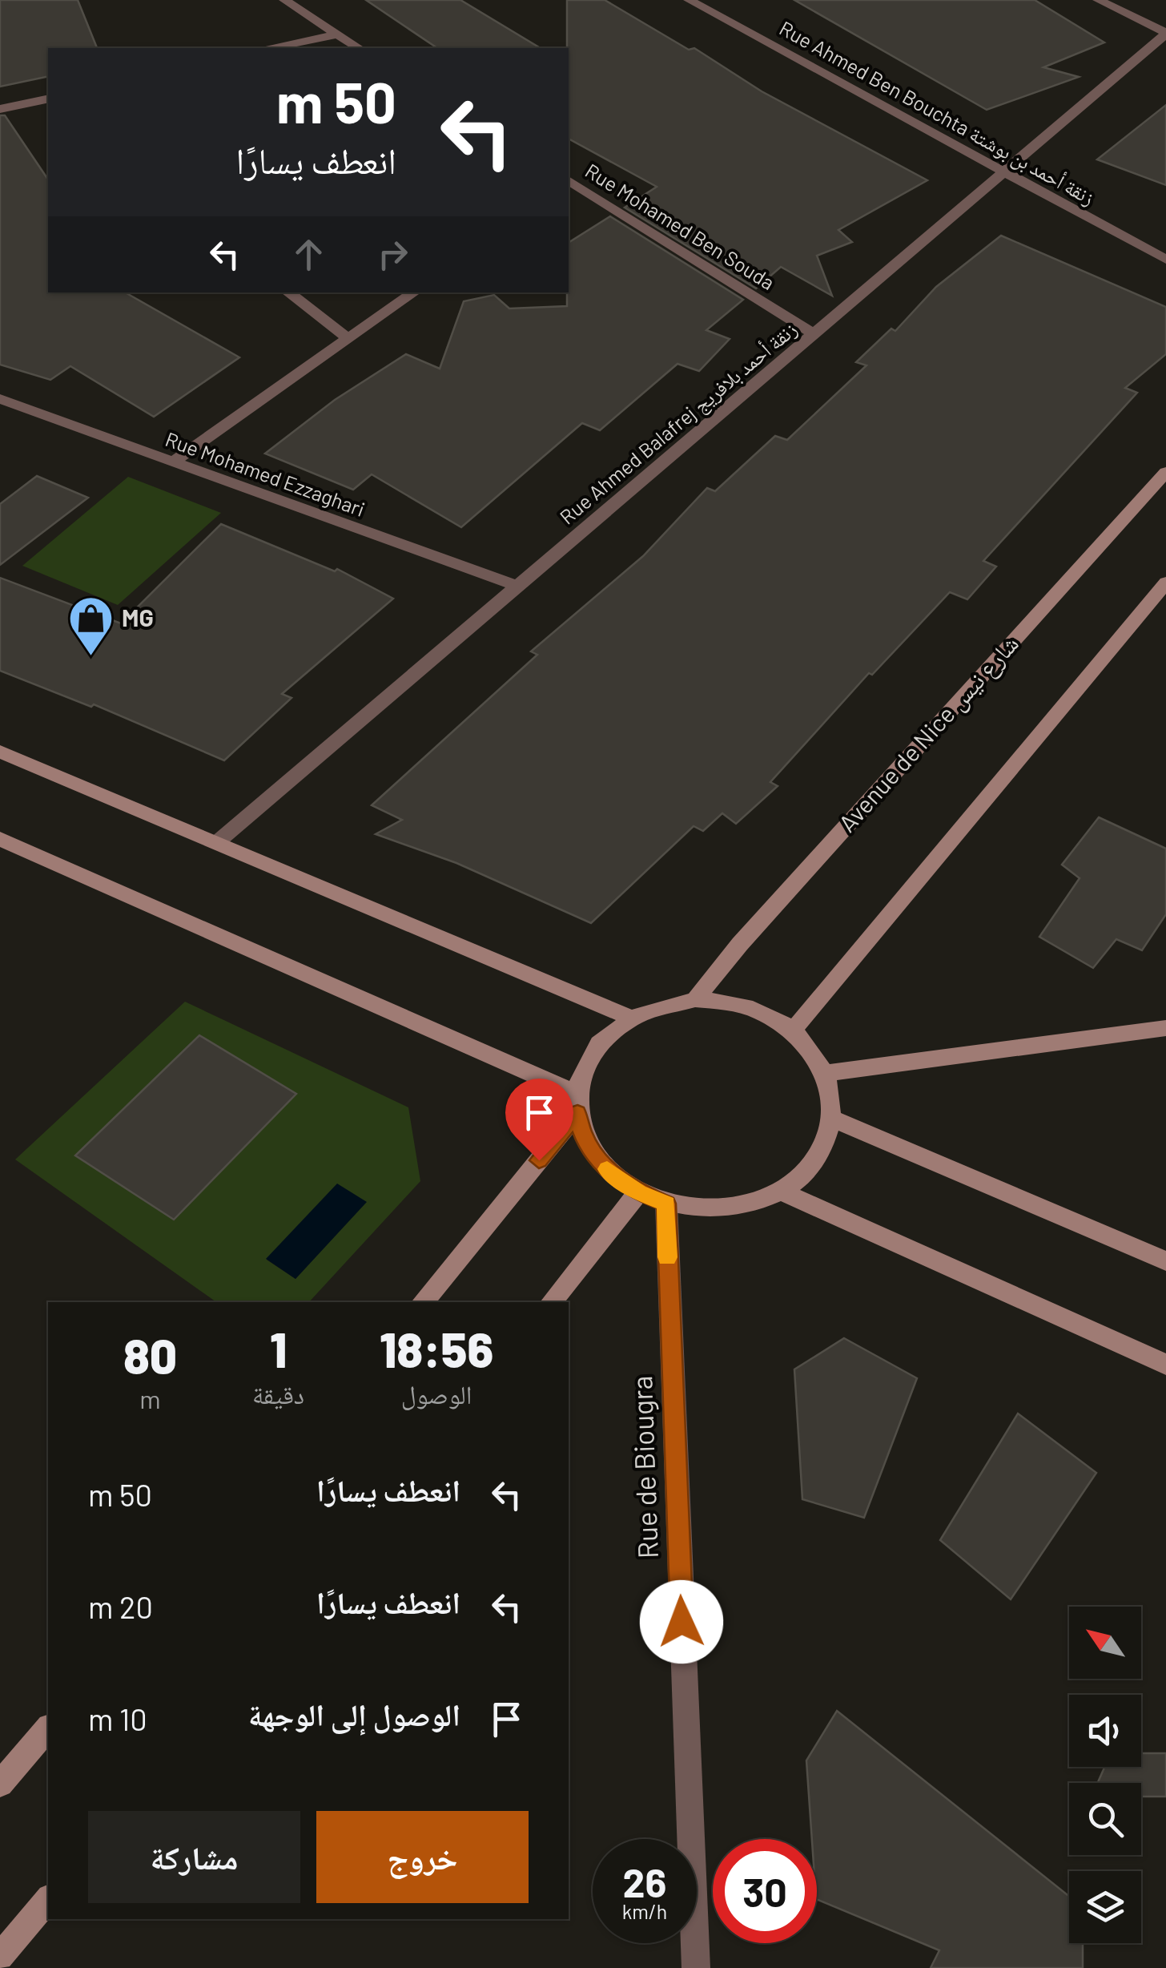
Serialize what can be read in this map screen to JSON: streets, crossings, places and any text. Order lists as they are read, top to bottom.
{
  "streets": {
    "main road": ["Avenue de Nice شارع نيس"],
    "street": [
      "Rue Ahmed Ben Bouchta زنقة أحمد بن بوشتة",
      "Rue Mohamed Ben Souda",
      "Rue Ahmed Balafrej زنقة أحمد بلافريج",
      "Rue Mohamed Ezzaghari",
      "Rue de Biougra"
    ]
  },
  "crossings": [
    ["Rue Ahmed Ben Bouchta زنقة أحمد بن بوشتة", "Rue Ahmed Balafrej زنقة أحمد بلافريج"],
    ["Rue Mohamed Ben Souda", "Rue Ahmed Balafrej زنقة أحمد بلافريج"],
    ["Rue Ahmed Balafrej زنقة أحمد بلافريج", "Rue Mohamed Ezzaghari"],
    ["Avenue de Nice شارع نيس", "Rue de Biougra"]
  ],
  "places": {
    "shop": ["MG"]
  },
  "north": "top left",
  "page": {
    "turn": ["50 m", "انعطف يسارًا"],
    "eta": [
      "18:56",
      "الوصول",
      "1",
      "دقيقة",
      "80",
      "m"
    ],
    "list": [
      {
        "name": "انعطف يسارًا",
        "value": "50 m"
      },
      {
        "name": "انعطف يسارًا",
        "value": "20 m"
      },
      {
        "name": "الوصول إلى الوجهة",
        "value": "10 m"
      }
    ],
    "buttons": ["خروج", "مشاركة"],
    "speed": "26 km/h",
    "limit": "30"
  }
}
